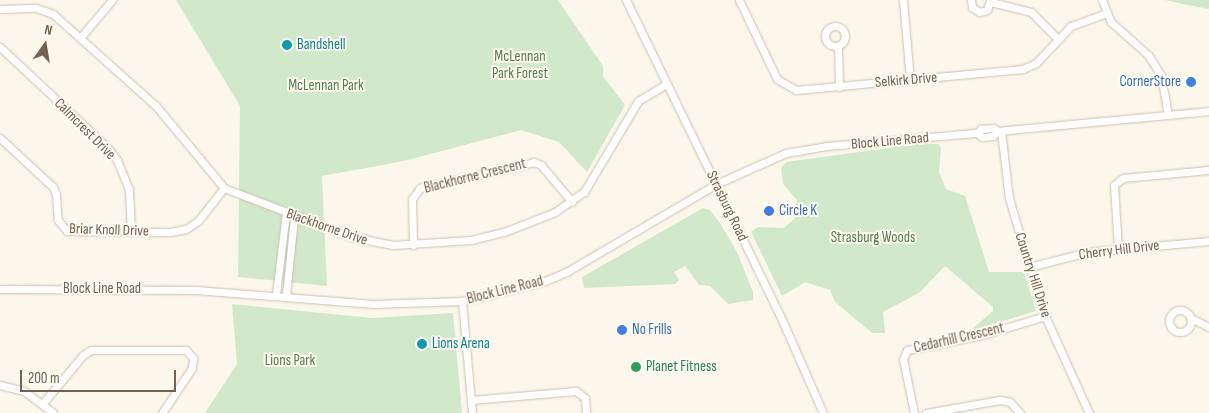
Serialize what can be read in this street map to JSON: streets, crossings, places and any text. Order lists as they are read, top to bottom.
{
  "streets": {
    "street": [
      "Selkirk Drive",
      "Calmcrest Drive",
      "Block Line Road",
      "Blackhorne Crescent",
      "Strasburg Road",
      "Blackhorne Drive",
      "Briar Knoll Drive",
      "Cherry Hill Drive",
      "Country Hill Drive",
      "Cedarhill Crescent"
    ]
  },
  "crossings": [
    ["Calmcrest Drive", "Briar Knoll Drive"],
    ["Block Line Road", "Strasburg Road"],
    ["Block Line Road", "Country Hill Drive"],
    ["Blackhorne Crescent", "Blackhorne Drive"],
    ["Strasburg Road", "Blackhorne Drive"],
    ["Blackhorne Drive", "Briar Knoll Drive"],
    ["Cherry Hill Drive", "Country Hill Drive"],
    ["Country Hill Drive", "Cedarhill Crescent"]
  ],
  "parks": [
    "McLennan Park Forest",
    "McLennan Park",
    "Strasburg Woods",
    "Lions Park"
  ],
  "places": [
    "Bandshell",
    "CornerStore",
    "Circle K",
    "No Frills",
    "Lions Arena",
    "Planet Fitness"
  ],
  "scale_bar": "200 m",
  "north": "top"
}
